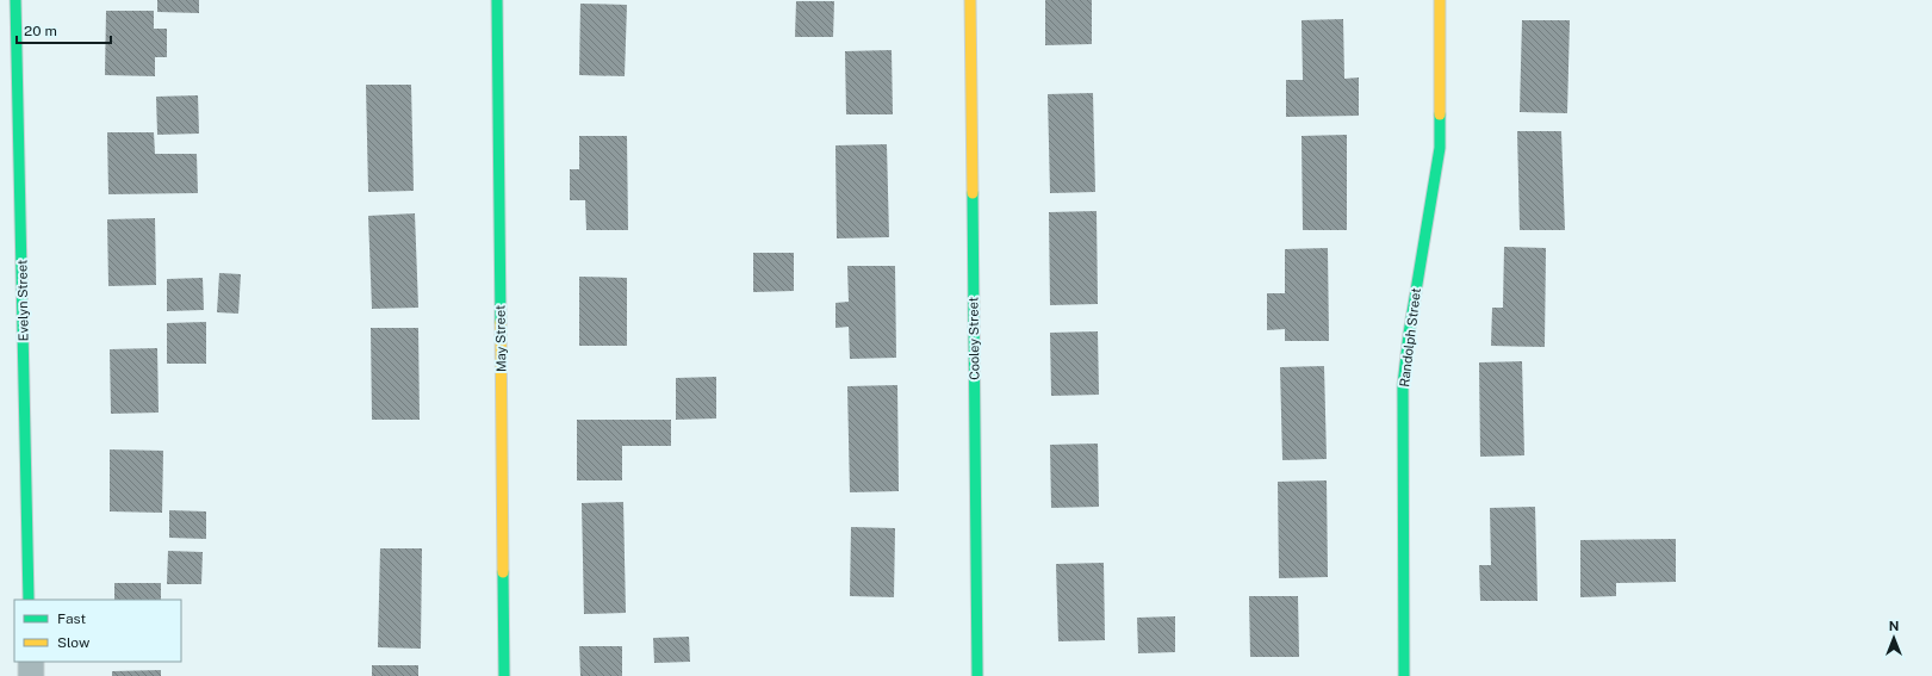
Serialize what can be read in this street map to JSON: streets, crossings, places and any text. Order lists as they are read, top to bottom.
{
  "streets": {
    "street": [
      "Evelyn Street",
      "Randolph Street",
      "May Street",
      "Cooley Street"
    ]
  },
  "legend": ["Fast", "Slow"],
  "scale_bar": "20 m",
  "north": "top"
}
